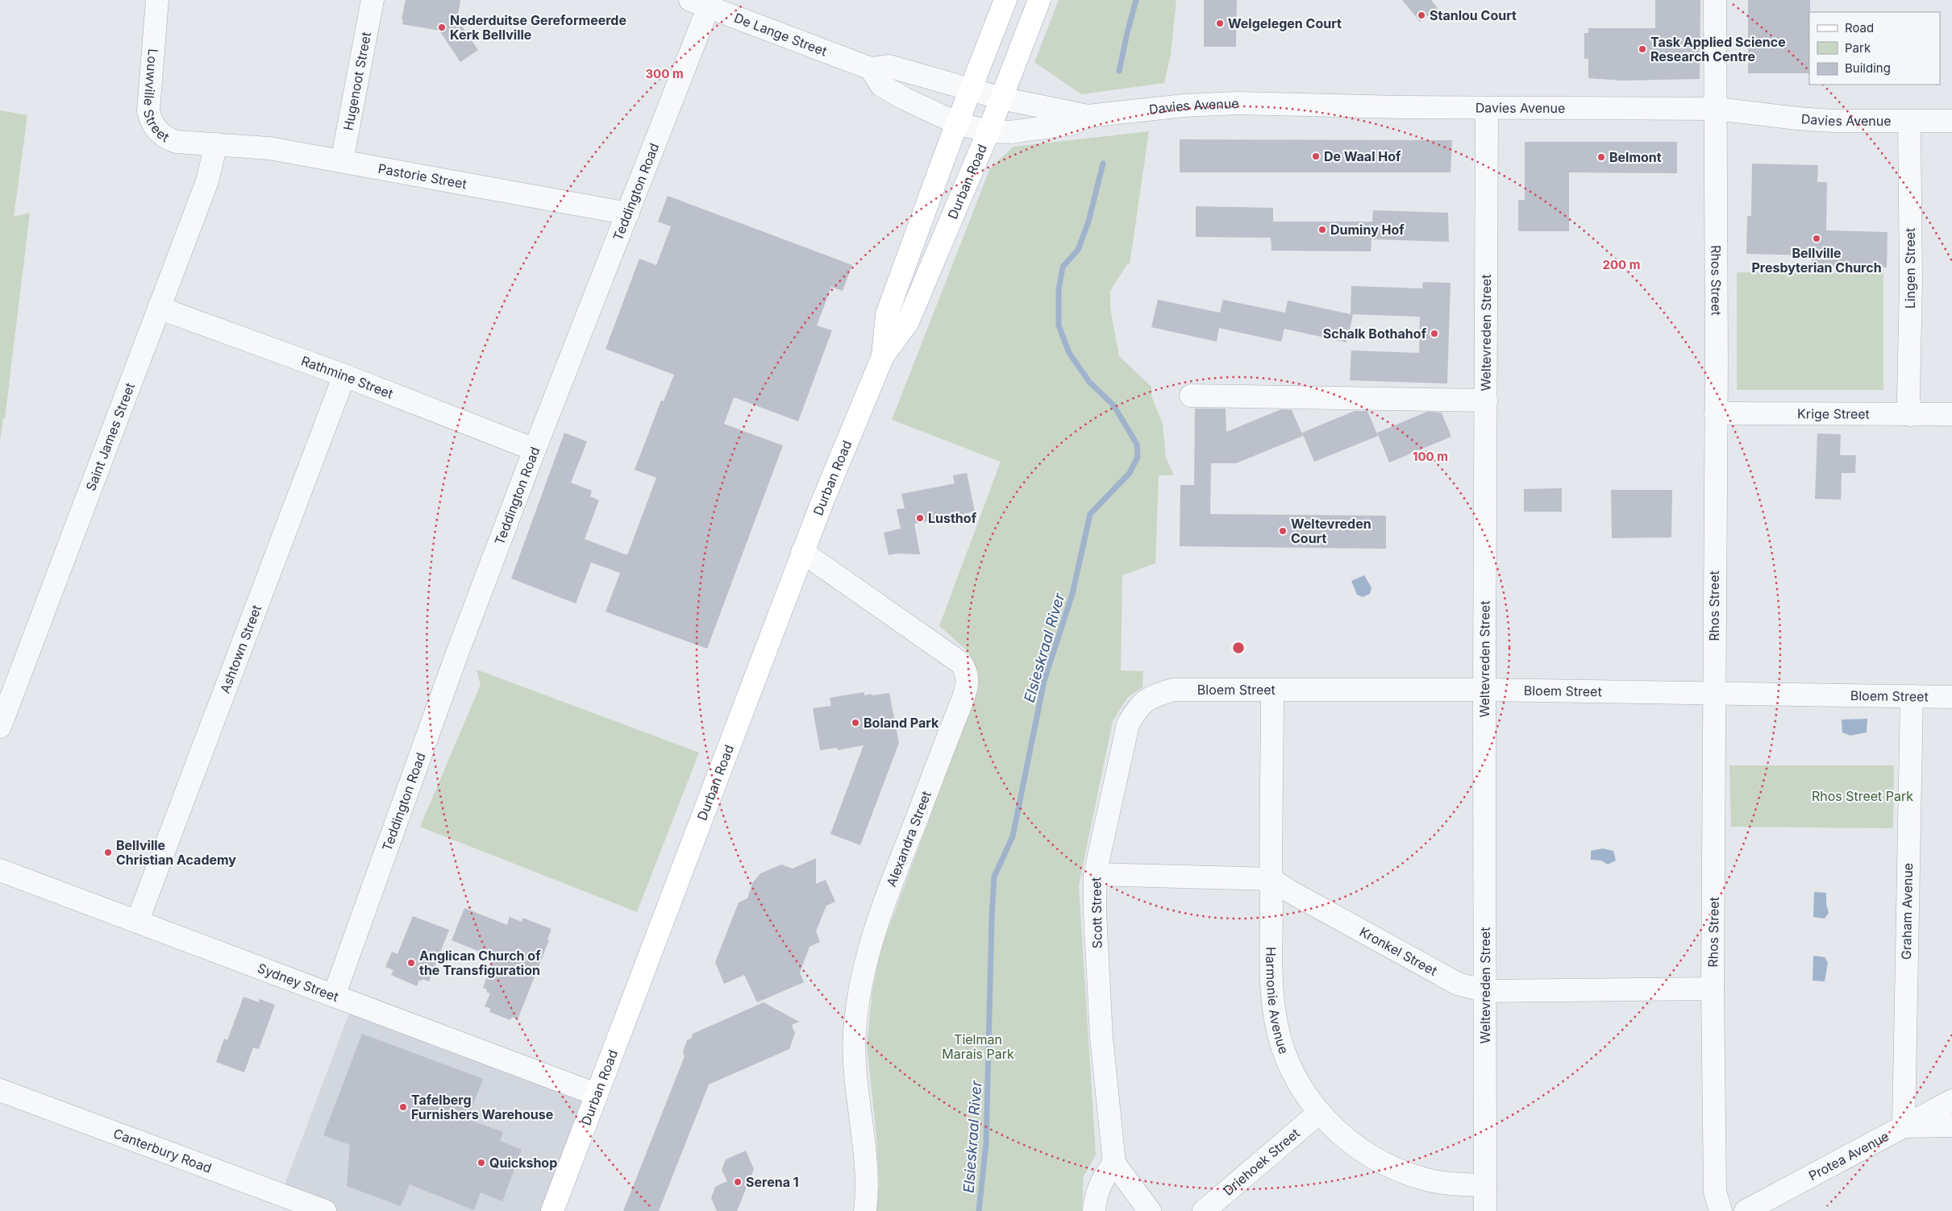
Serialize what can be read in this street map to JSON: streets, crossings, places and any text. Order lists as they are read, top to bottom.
{
  "streets": {
    "main road": ["Durban Road"],
    "street": [
      "De Lange Street",
      "Hugenoot Street",
      "Louwville Street",
      "Davies Avenue",
      "Pastorie Street",
      "Teddington Road",
      "Lingen Street",
      "Rhos Street",
      "Weltevreden Street",
      "Rathmine Street",
      "Krige Street",
      "Saint James Street",
      "Ashtown Street",
      "Bloem Street",
      "Alexandra Street",
      "Graham Avenue",
      "Scott Street",
      "Kronkel Street",
      "Sydney Street",
      "Harmonie Avenue",
      "Canterbury Road",
      "Protea Avenue",
      "Driehoek Street"
    ]
  },
  "crossings": [
    ["De Lange Street", "Davies Avenue"],
    ["De Lange Street", "Durban Road"],
    ["De Lange Street", "Teddington Road"],
    ["Hugenoot Street", "Pastorie Street"],
    ["Louwville Street", "Pastorie Street"],
    ["Louwville Street", "Saint James Street"],
    ["Davies Avenue", "Durban Road"],
    ["Davies Avenue", "Lingen Street"],
    ["Davies Avenue", "Rhos Street"],
    ["Davies Avenue", "Weltevreden Street"],
    ["Pastorie Street", "Teddington Road"],
    ["Pastorie Street", "Saint James Street"],
    ["Durban Road", "Alexandra Street"],
    ["Durban Road", "Sydney Street"],
    ["Teddington Road", "Rathmine Street"],
    ["Teddington Road", "Sydney Street"],
    ["Lingen Street", "Krige Street"],
    ["Rhos Street", "Krige Street"],
    ["Rhos Street", "Bloem Street"],
    ["Rhos Street", "Kronkel Street"],
    ["Weltevreden Street", "Bloem Street"],
    ["Weltevreden Street", "Kronkel Street"],
    ["Weltevreden Street", "Harmonie Avenue"],
    ["Rathmine Street", "Saint James Street"],
    ["Rathmine Street", "Ashtown Street"],
    ["Ashtown Street", "Sydney Street"],
    ["Bloem Street", "Graham Avenue"],
    ["Bloem Street", "Scott Street"],
    ["Bloem Street", "Harmonie Avenue"],
    ["Graham Avenue", "Protea Avenue"],
    ["Kronkel Street", "Harmonie Avenue"],
    ["Harmonie Avenue", "Driehoek Street"]
  ],
  "water": ["Elsieskraal River"],
  "parks": ["Rhos Street Park", "Tielman Marais Park"],
  "places": [
    "Stanlou Court",
    "Welgelegen Court",
    "Nederduitse Gereformeerde Kerk Bellville",
    "Task Applied Science Research Centre",
    "De Waal Hof",
    "Belmont",
    "Duminy Hof",
    "Bellville Presbyterian Church",
    "Schalk Bothahof",
    "Lusthof",
    "Weltevreden Court",
    "Boland Park",
    "Bellville Christian Academy",
    "Anglican Church of the Transfiguration",
    "Tafelberg Furnishers Warehouse",
    "Quickshop",
    "Serena 1"
  ],
  "legend": ["Road", "Park", "Building"],
  "rings": ["300 m", "200 m", "100 m"]
}
